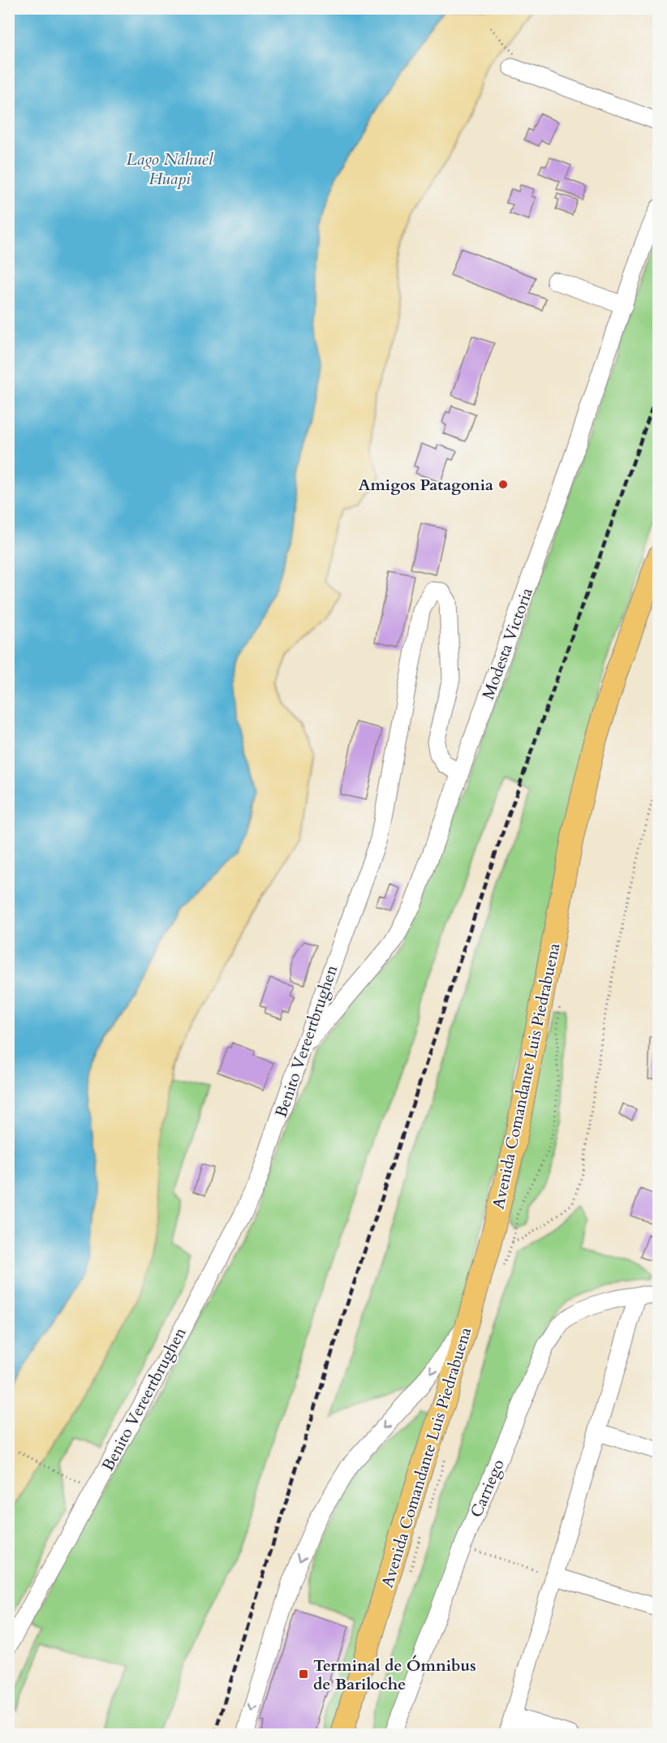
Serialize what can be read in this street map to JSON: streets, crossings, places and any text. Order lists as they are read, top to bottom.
{
  "streets": {
    "main road": ["Avenida Comandante Luis Piedrabuena"],
    "street": ["Modesta Victoria", "Benito Vereertbrughen", "Carriego"]
  },
  "crossings": [
    ["Modesta Victoria", "Benito Vereertbrughen"]
  ],
  "water": ["Lago Nahuel Huapi"],
  "places": {
    "other": ["Amigos Patagonia"],
    "transit": ["Terminal de Ómnibus de Bariloche"]
  }
}
